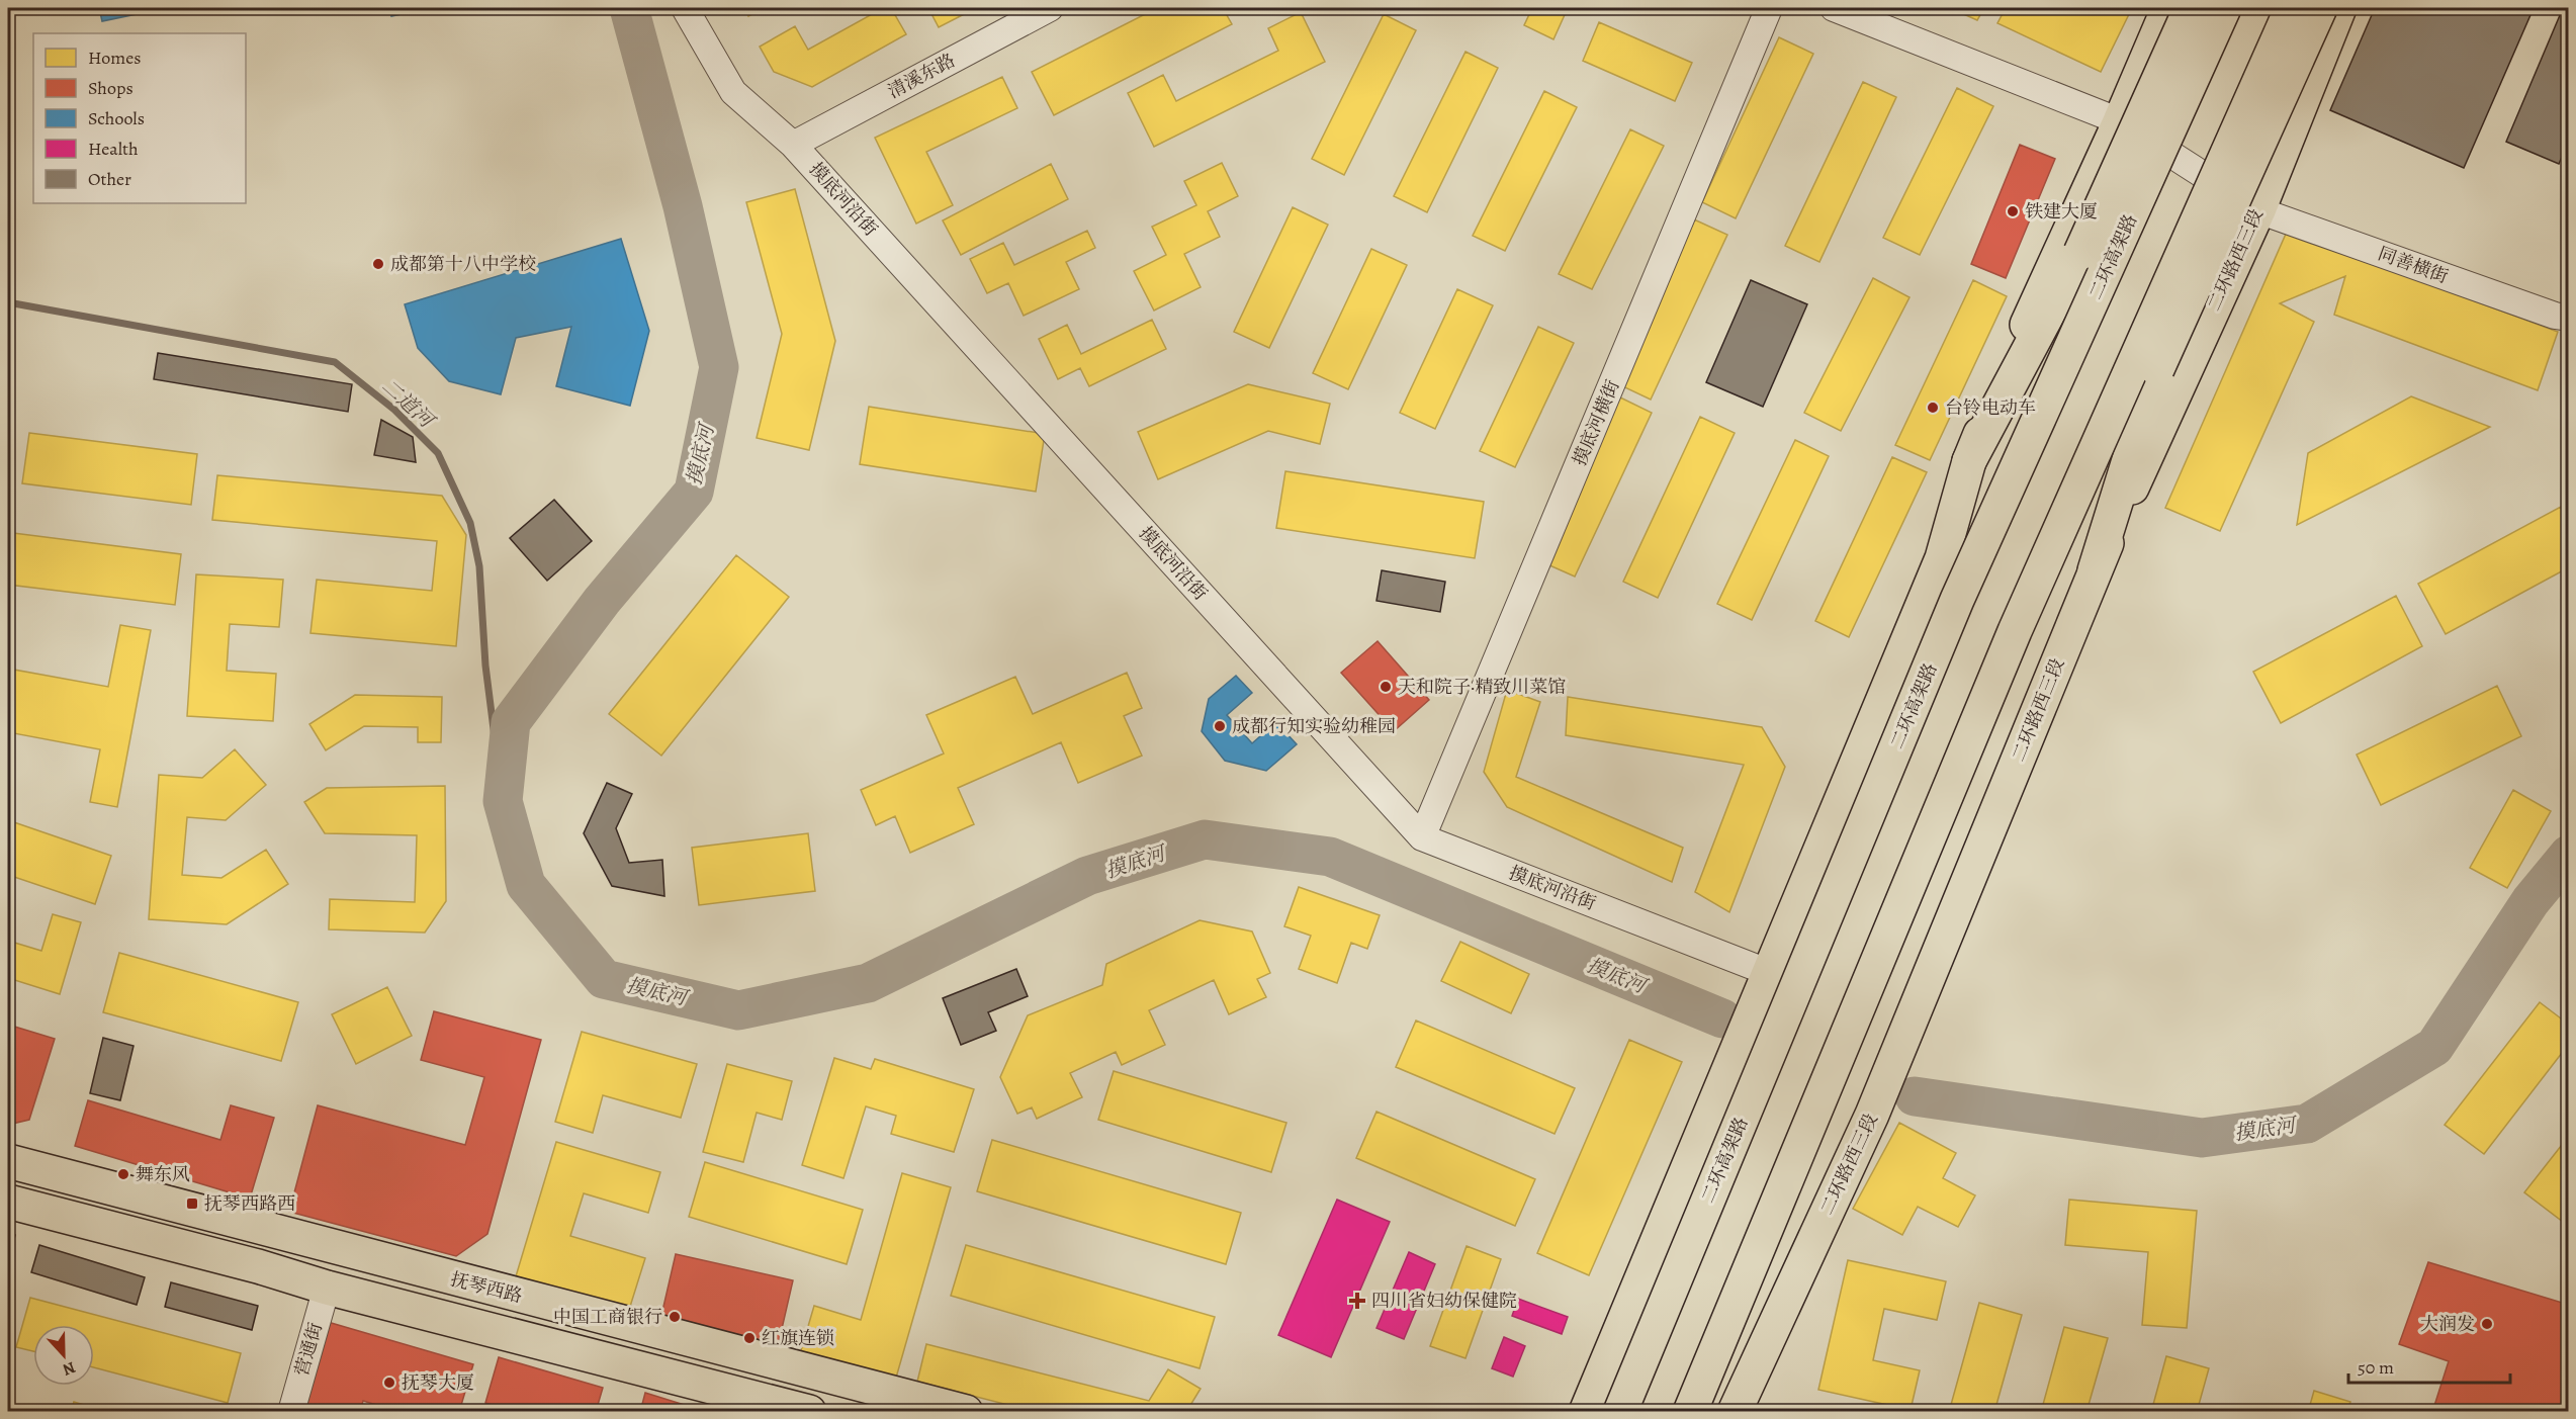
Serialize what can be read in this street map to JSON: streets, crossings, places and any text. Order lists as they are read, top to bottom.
{
  "streets": {
    "main road": ["二环高架路", "二环路西三段", "抚琴西路"],
    "street": [
      "清溪东路",
      "摸底河沿街",
      "同善横街",
      "摸底河横街",
      "营通街"
    ]
  },
  "crossings": [
    ["清溪东路", "摸底河沿街"],
    ["摸底河沿街", "摸底河横街"],
    ["二环路西三段", "同善横街"],
    ["抚琴西路", "营通街"]
  ],
  "water": ["二道河", "摸底河"],
  "places": {
    "other": [
      "铁建大厦",
      "成都第十八中学校",
      "台铃电动车",
      "天和院子·精致川菜馆",
      "成都行知实验幼稚园",
      "舞东风",
      "中国工商银行",
      "大润发",
      "红旗连锁",
      "抚琴大厦"
    ],
    "transit": ["抚琴西路西"],
    "health": ["四川省妇幼保健院"]
  },
  "legend": [
    "Homes",
    "Shops",
    "Schools",
    "Health",
    "Other"
  ],
  "scale_bar": "50 m",
  "north": "bottom"
}
